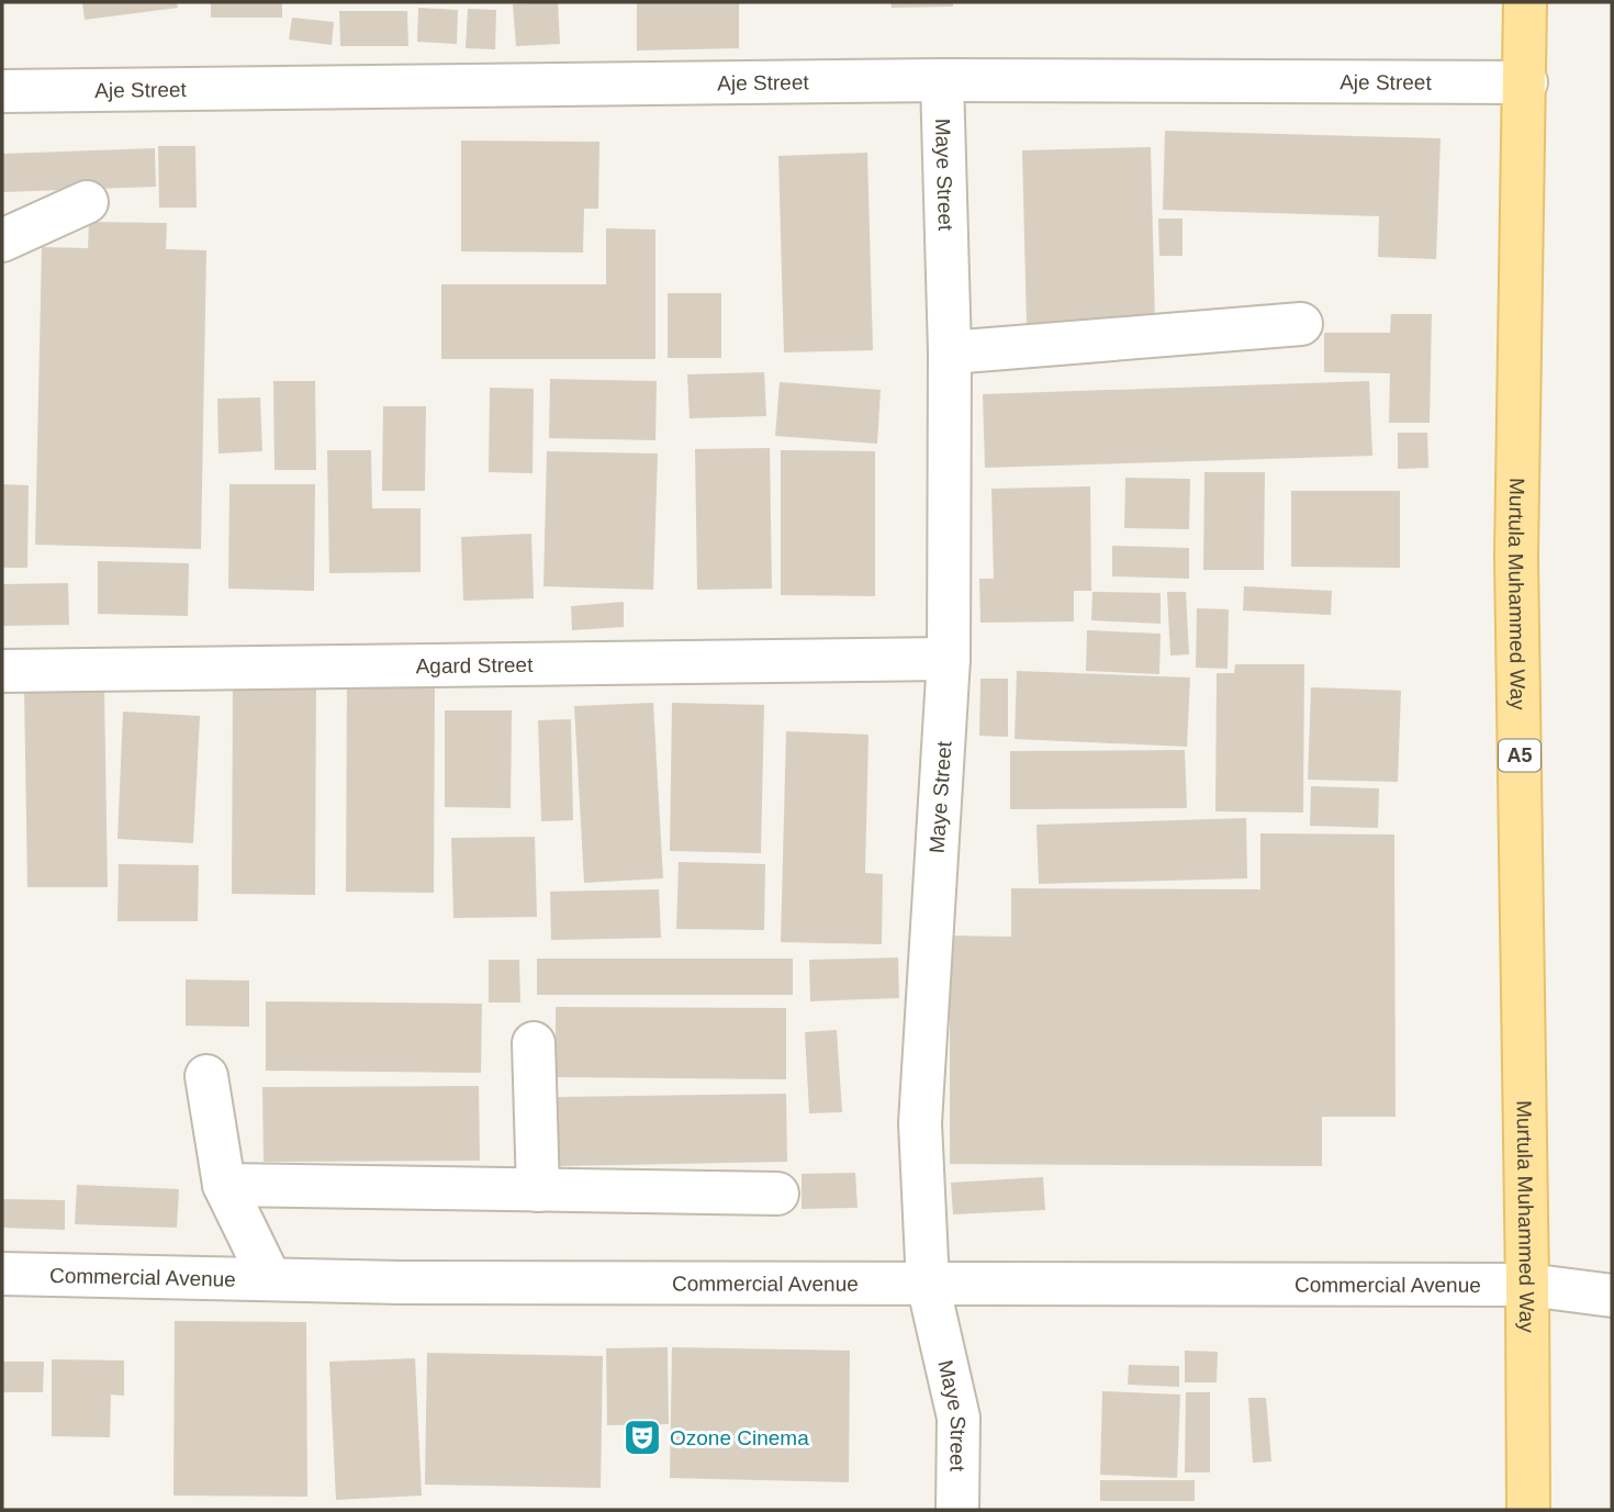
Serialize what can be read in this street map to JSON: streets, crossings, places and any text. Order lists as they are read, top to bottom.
{
  "streets": {
    "main road": ["Murtula Muhammed Way", "A5"],
    "street": [
      "Aje Street",
      "Maye Street",
      "Agard Street",
      "Commercial Avenue"
    ]
  },
  "crossings": [
    ["Aje Street", "Maye Street"],
    ["Aje Street", "Murtula Muhammed Way"],
    ["Maye Street", "Agard Street"],
    ["Maye Street", "Commercial Avenue"],
    ["Murtula Muhammed Way", "Commercial Avenue"]
  ],
  "places": {
    "theatre": ["Ozone Cinema"]
  }
}
